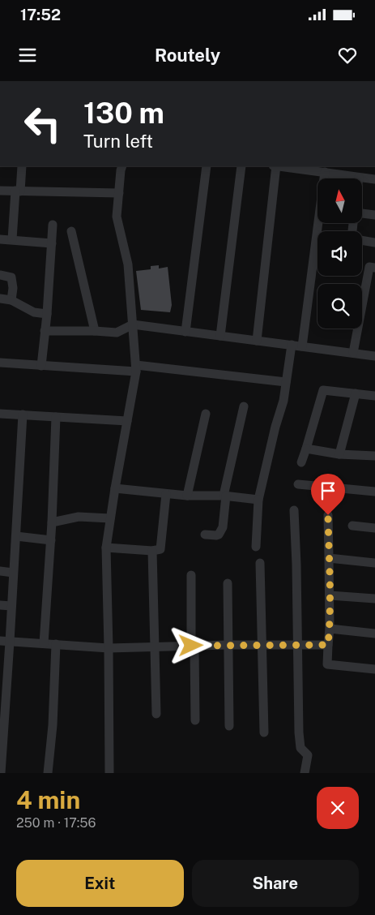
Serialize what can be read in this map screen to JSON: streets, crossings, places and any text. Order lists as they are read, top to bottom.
{
  "north": "top",
  "page": {
    "status": "17:52",
    "header": "Routely",
    "turn": ["130 m", "Turn left"],
    "heading": ["4 min", "250 m · 17:56"],
    "buttons": ["Exit", "Share"]
  }
}
